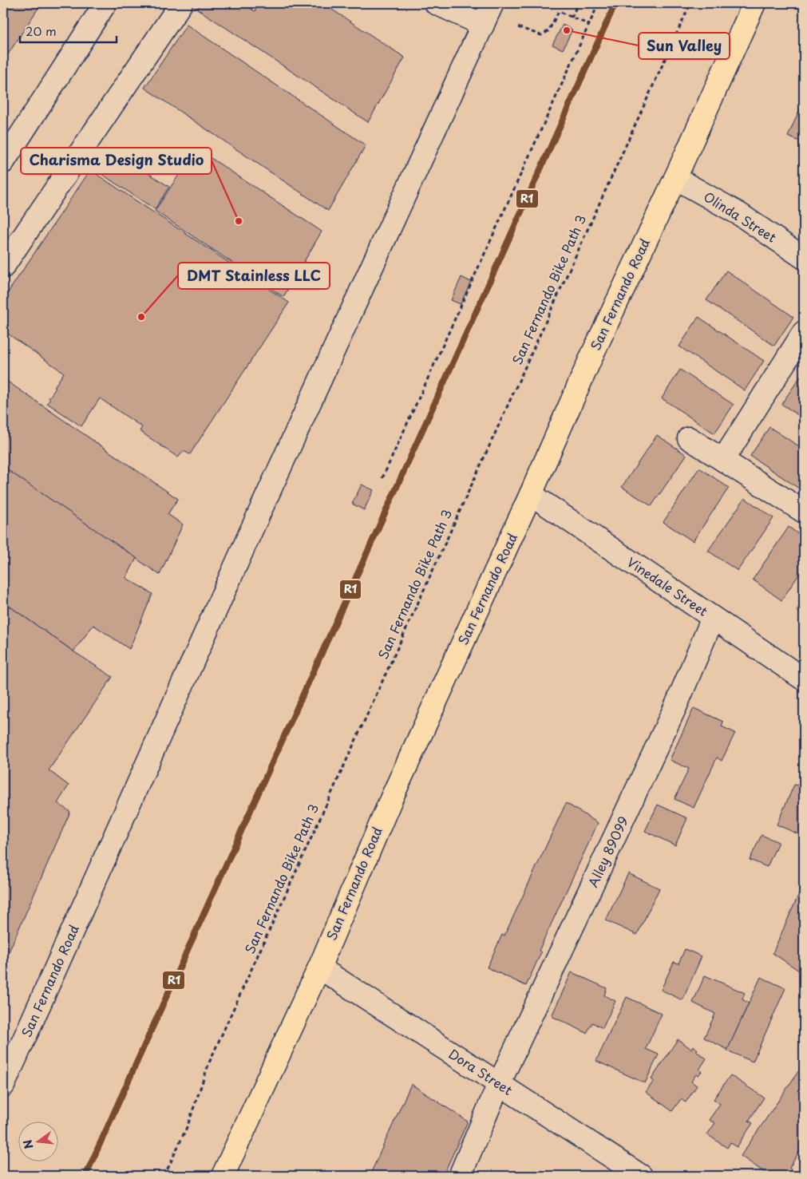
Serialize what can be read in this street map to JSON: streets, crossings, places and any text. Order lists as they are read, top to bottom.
{
  "streets": {
    "main road": ["San Fernando Road"],
    "street": [
      "Olinda Street",
      "Vinedale Street",
      "Alley 89099",
      "Dora Street"
    ],
    "path": ["San Fernando Bike Path 3"]
  },
  "crossings": [
    ["Olinda Street", "San Fernando Road"],
    ["San Fernando Road", "Vinedale Street"],
    ["San Fernando Road", "Dora Street"],
    ["Vinedale Street", "Alley 89099"],
    ["Alley 89099", "Dora Street"]
  ],
  "places": ["Sun Valley", "Charisma Design Studio", "DMT Stainless LLC"],
  "lines": ["transit line R1"],
  "scale_bar": "20 m",
  "north": "left"
}
